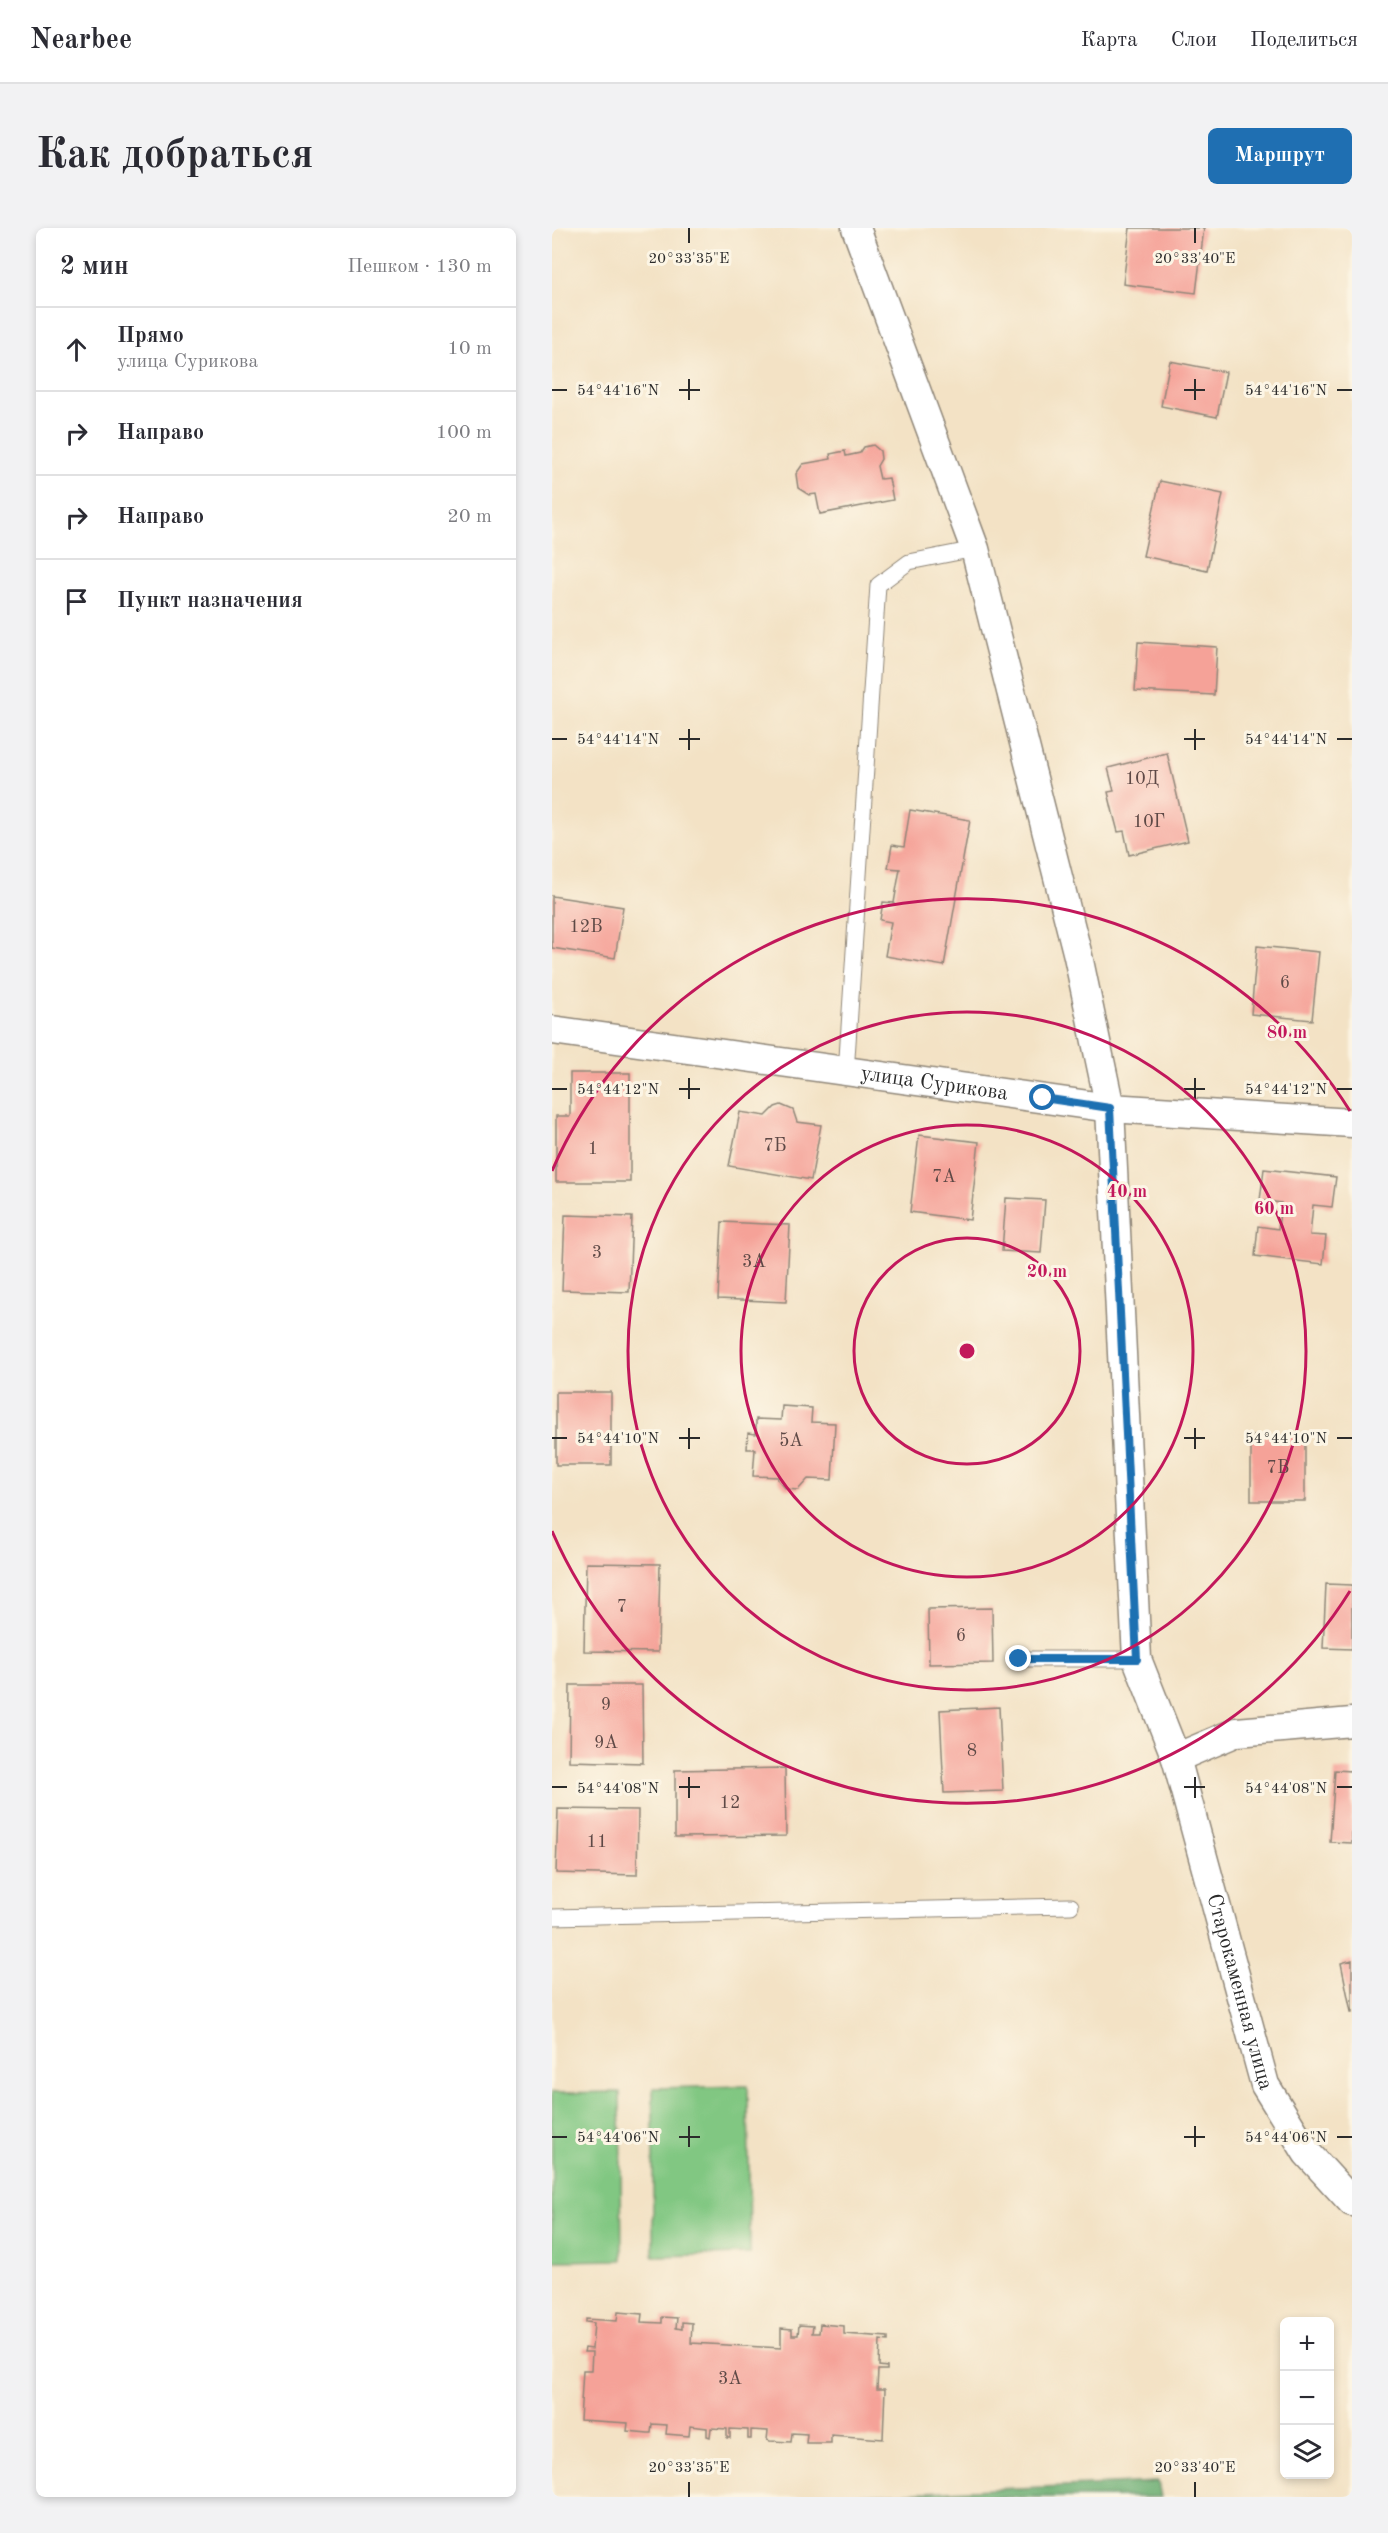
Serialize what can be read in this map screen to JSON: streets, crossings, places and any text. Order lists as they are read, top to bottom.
{
  "streets": {
    "street": ["улица Сурикова", "Старокаменная улица"]
  },
  "crossings": [
    ["улица Сурикова", "Старокаменная улица"]
  ],
  "house_numbers": [
    "10Д",
    "10Г",
    "12В",
    "6",
    "7Б",
    "1",
    "7А",
    "3",
    "3А",
    "5А",
    "7В",
    "7",
    "6",
    "9",
    "9А",
    "8",
    "12",
    "11",
    "3А"
  ],
  "page": {
    "header": "Nearbee",
    "nav": ["Карта", "Слои", "Поделиться"],
    "buttons": "Маршрут",
    "title": "Как добраться",
    "heading": ["2 мин", "Пешком · 130 m"],
    "list": [
      ["Прямо", "улица Сурикова", "10 m"],
      ["Направо", "100 m"],
      ["Направо", "20 m"],
      "Пункт назначения"
    ],
    "map_buttons": ["+", "−"]
  },
  "coordinates": [
    "20°33'35\"E",
    "20°33'40\"E",
    "54°44'16\"N",
    "54°44'14\"N",
    "54°44'12\"N",
    "54°44'10\"N",
    "54°44'08\"N",
    "54°44'06\"N"
  ],
  "rings": [
    "80 m",
    "40 m",
    "60 m",
    "20 m"
  ]
}
